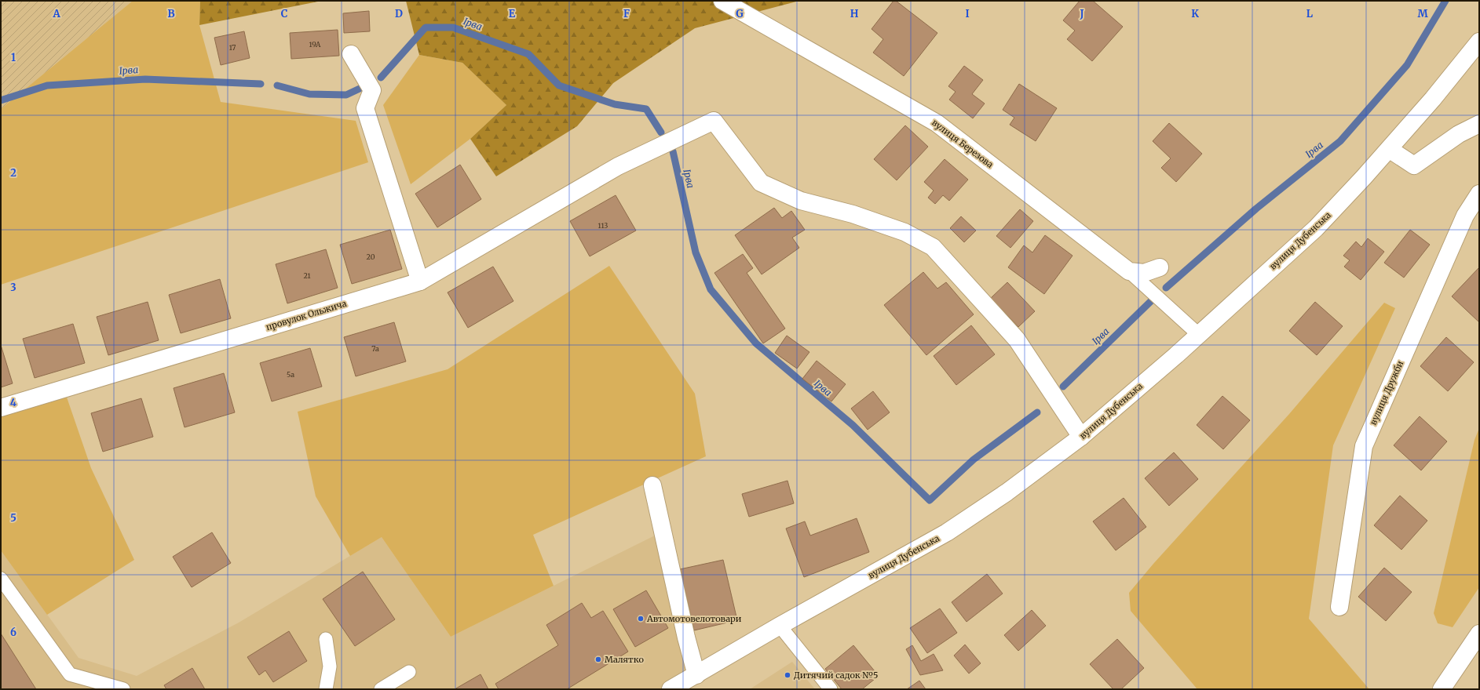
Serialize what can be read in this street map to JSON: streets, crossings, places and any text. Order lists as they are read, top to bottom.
{
  "streets": {
    "street": [
      "вулиця Березова",
      "вулиця Дубенська",
      "провулок Ольжича",
      "вулиця Дружби"
    ]
  },
  "crossings": [
    ["вулиця Дубенська", "провулок Ольжича"]
  ],
  "water": ["Ірва"],
  "places": ["Автомотовелотовари", "Малятко", "Дитячий садок №5"],
  "house_numbers": [
    "19А",
    "17",
    "113",
    "20",
    "21",
    "7а",
    "5а"
  ],
  "grid": {
    "columns": [
      "A",
      "B",
      "C",
      "D",
      "E",
      "F",
      "G",
      "H",
      "I",
      "J",
      "K",
      "L",
      "M"
    ],
    "rows": [
      "1",
      "2",
      "3",
      "4",
      "5",
      "6"
    ]
  }
}
